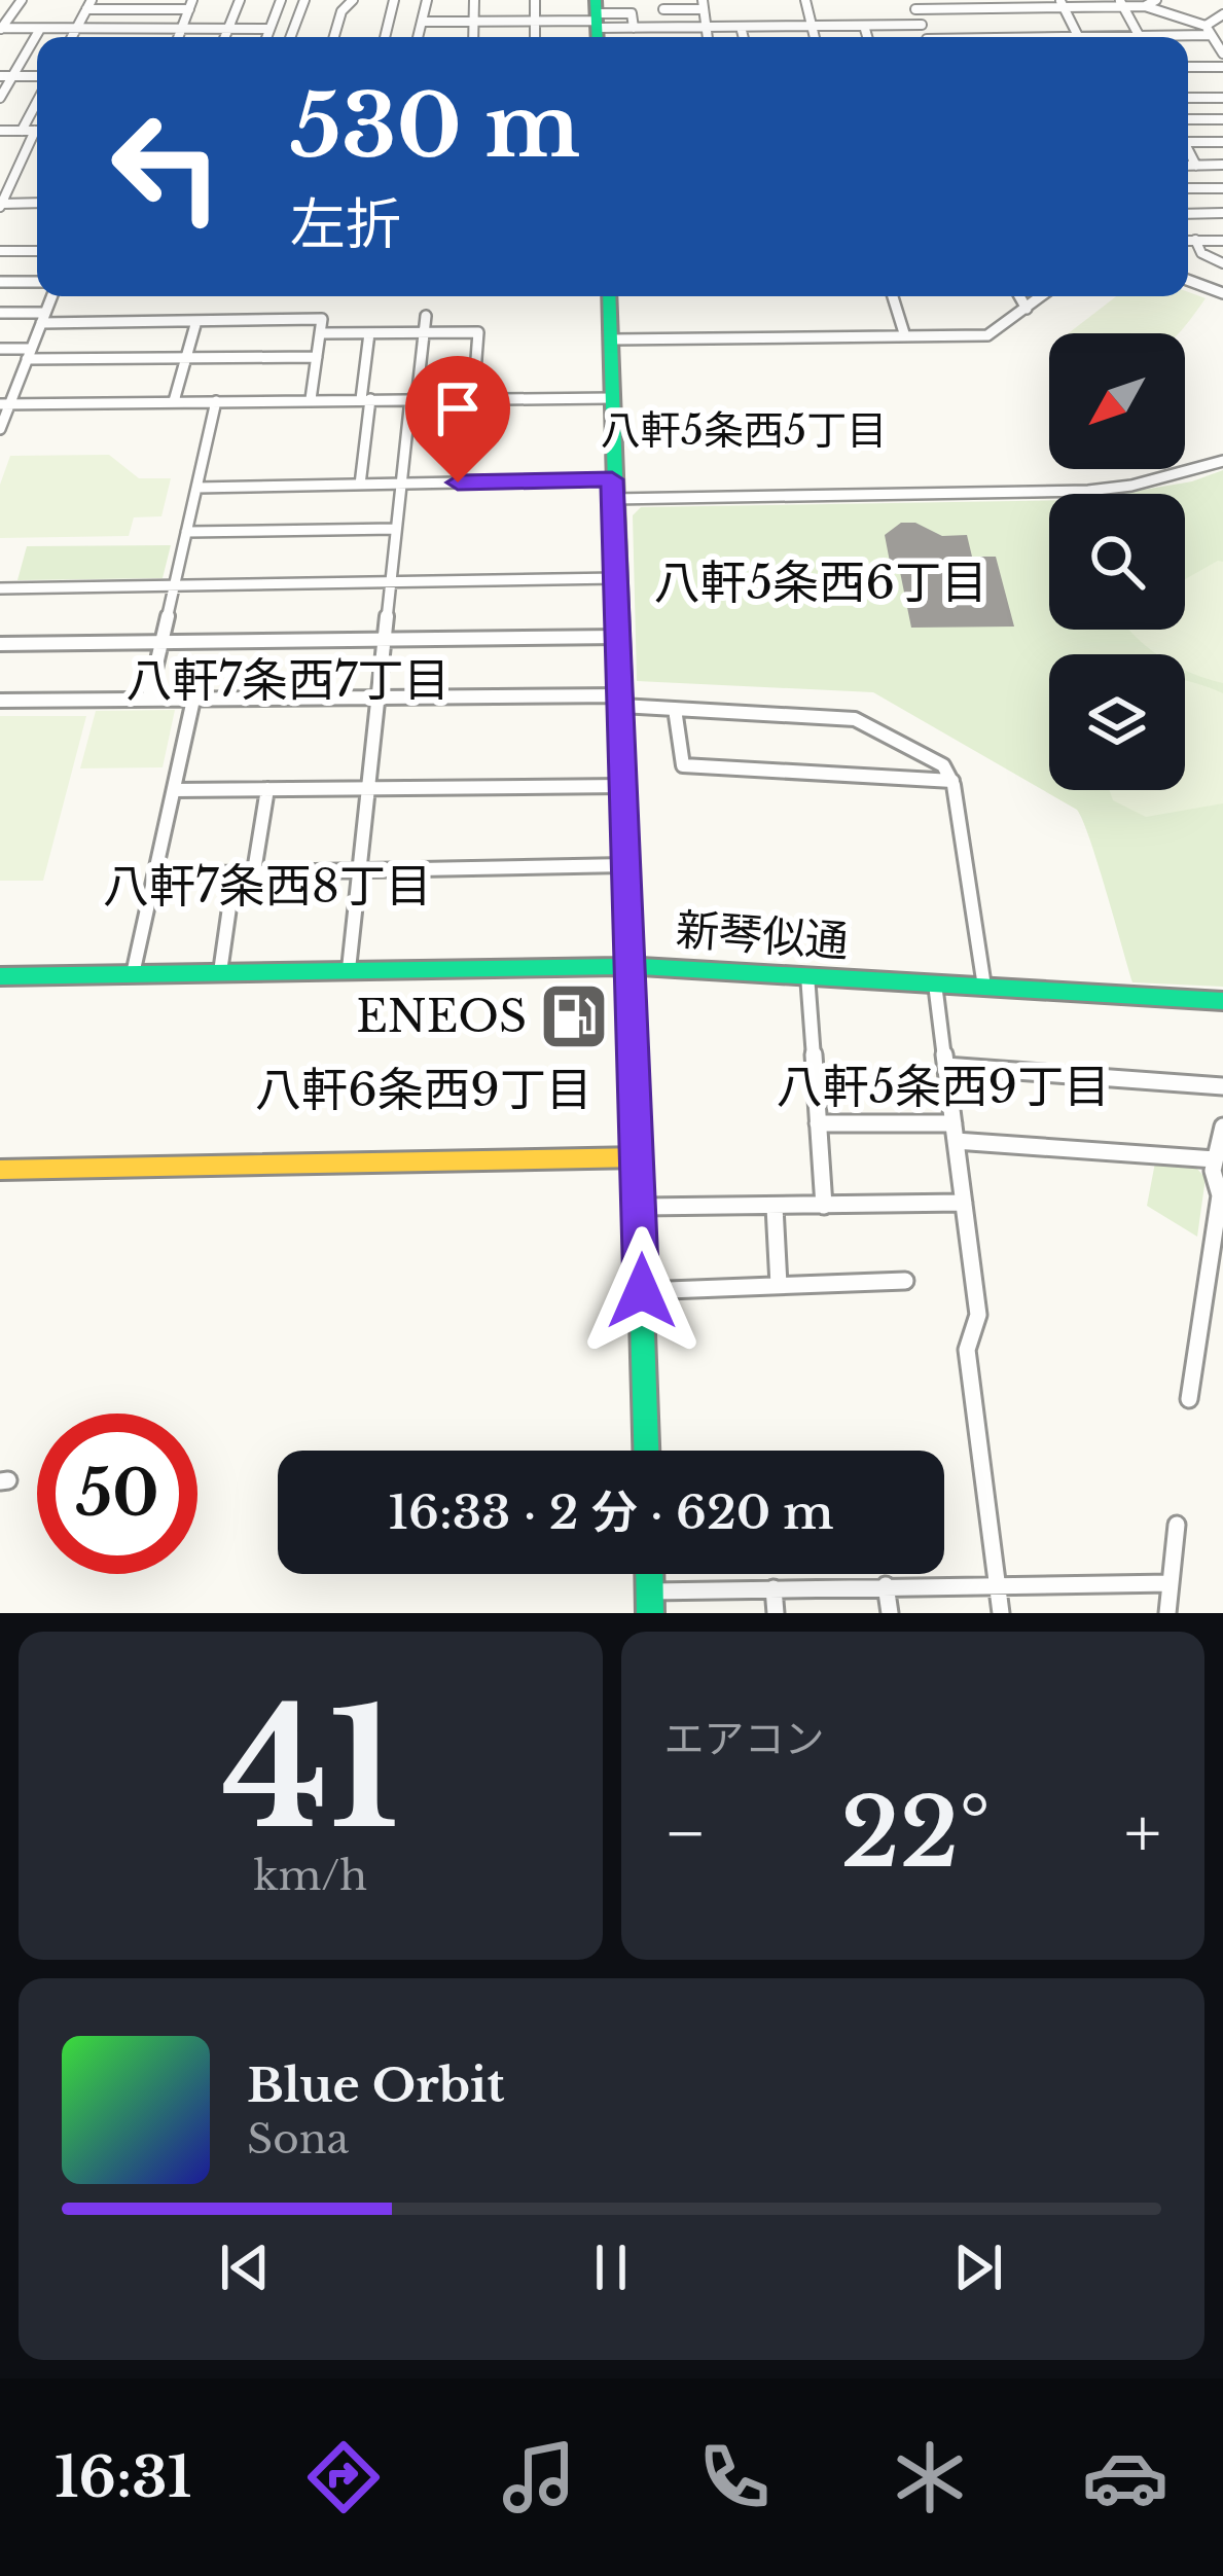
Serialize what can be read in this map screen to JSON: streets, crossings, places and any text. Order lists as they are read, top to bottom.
{
  "streets": {
    "main road": ["新琴似通"]
  },
  "districts": [
    "八軒5条西5丁目",
    "八軒5条西6丁目",
    "八軒7条西7丁目",
    "八軒7条西8丁目",
    "八軒5条西9丁目",
    "八軒6条西9丁目"
  ],
  "places": {
    "fuel station": ["ENEOS"]
  },
  "north": "bottom left",
  "page": {
    "turn": ["530 m", "左折"],
    "limit": "50",
    "trip": "16:33 · 2 分 · 620 m",
    "tile": [
      ["41", "km/h"],
      "エアコン"
    ],
    "heat": ["−", "22°", "+"],
    "song": ["Blue Orbit", "Sona"],
    "tabs": "16:31"
  }
}
